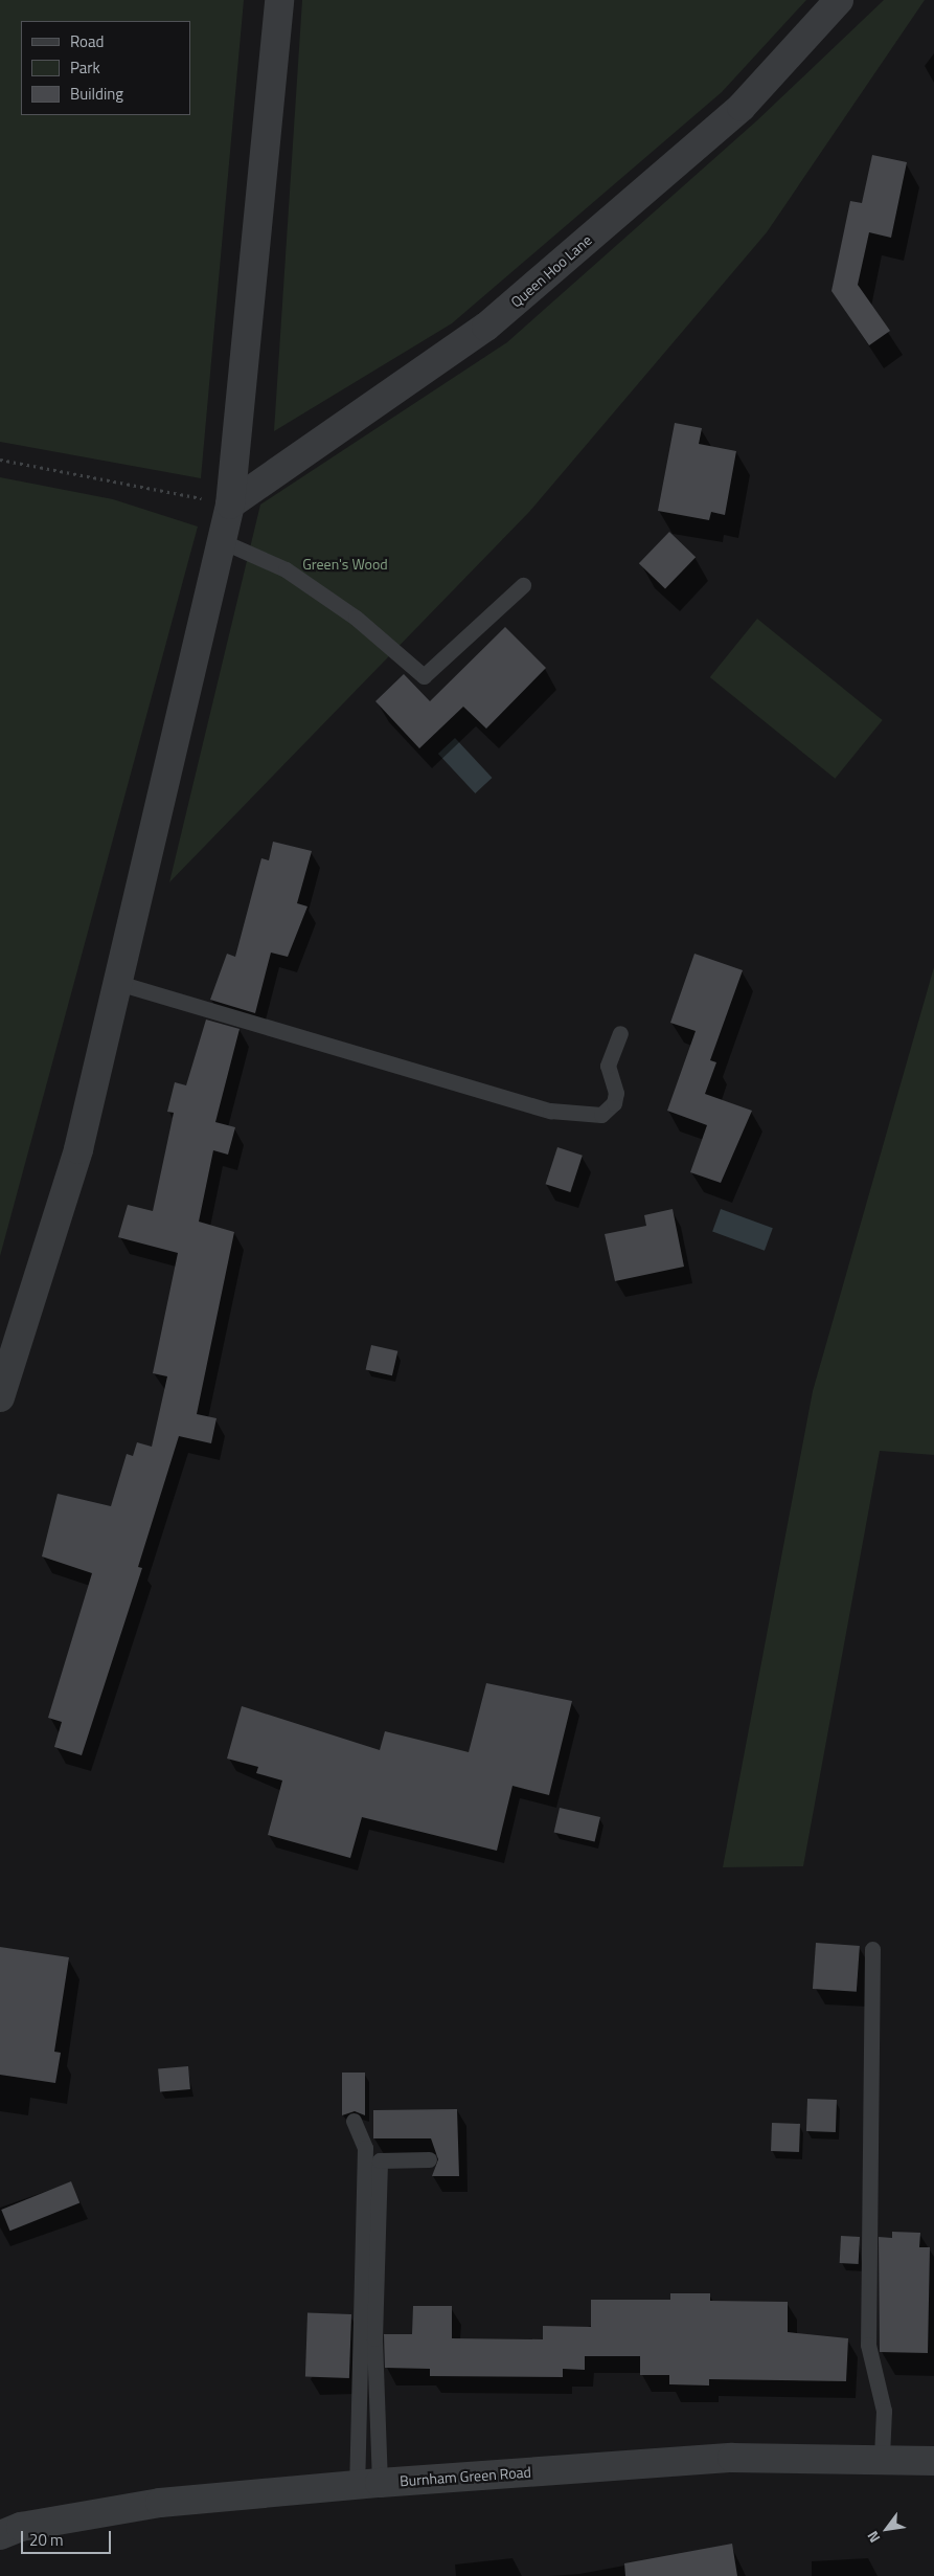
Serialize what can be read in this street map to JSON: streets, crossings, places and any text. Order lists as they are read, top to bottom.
{
  "streets": {
    "street": ["Queen Hoo Lane", "Burnham Green Road"]
  },
  "parks": ["Green's Wood"],
  "legend": ["Road", "Park", "Building"],
  "scale_bar": "20 m",
  "north": "bottom left"
}
